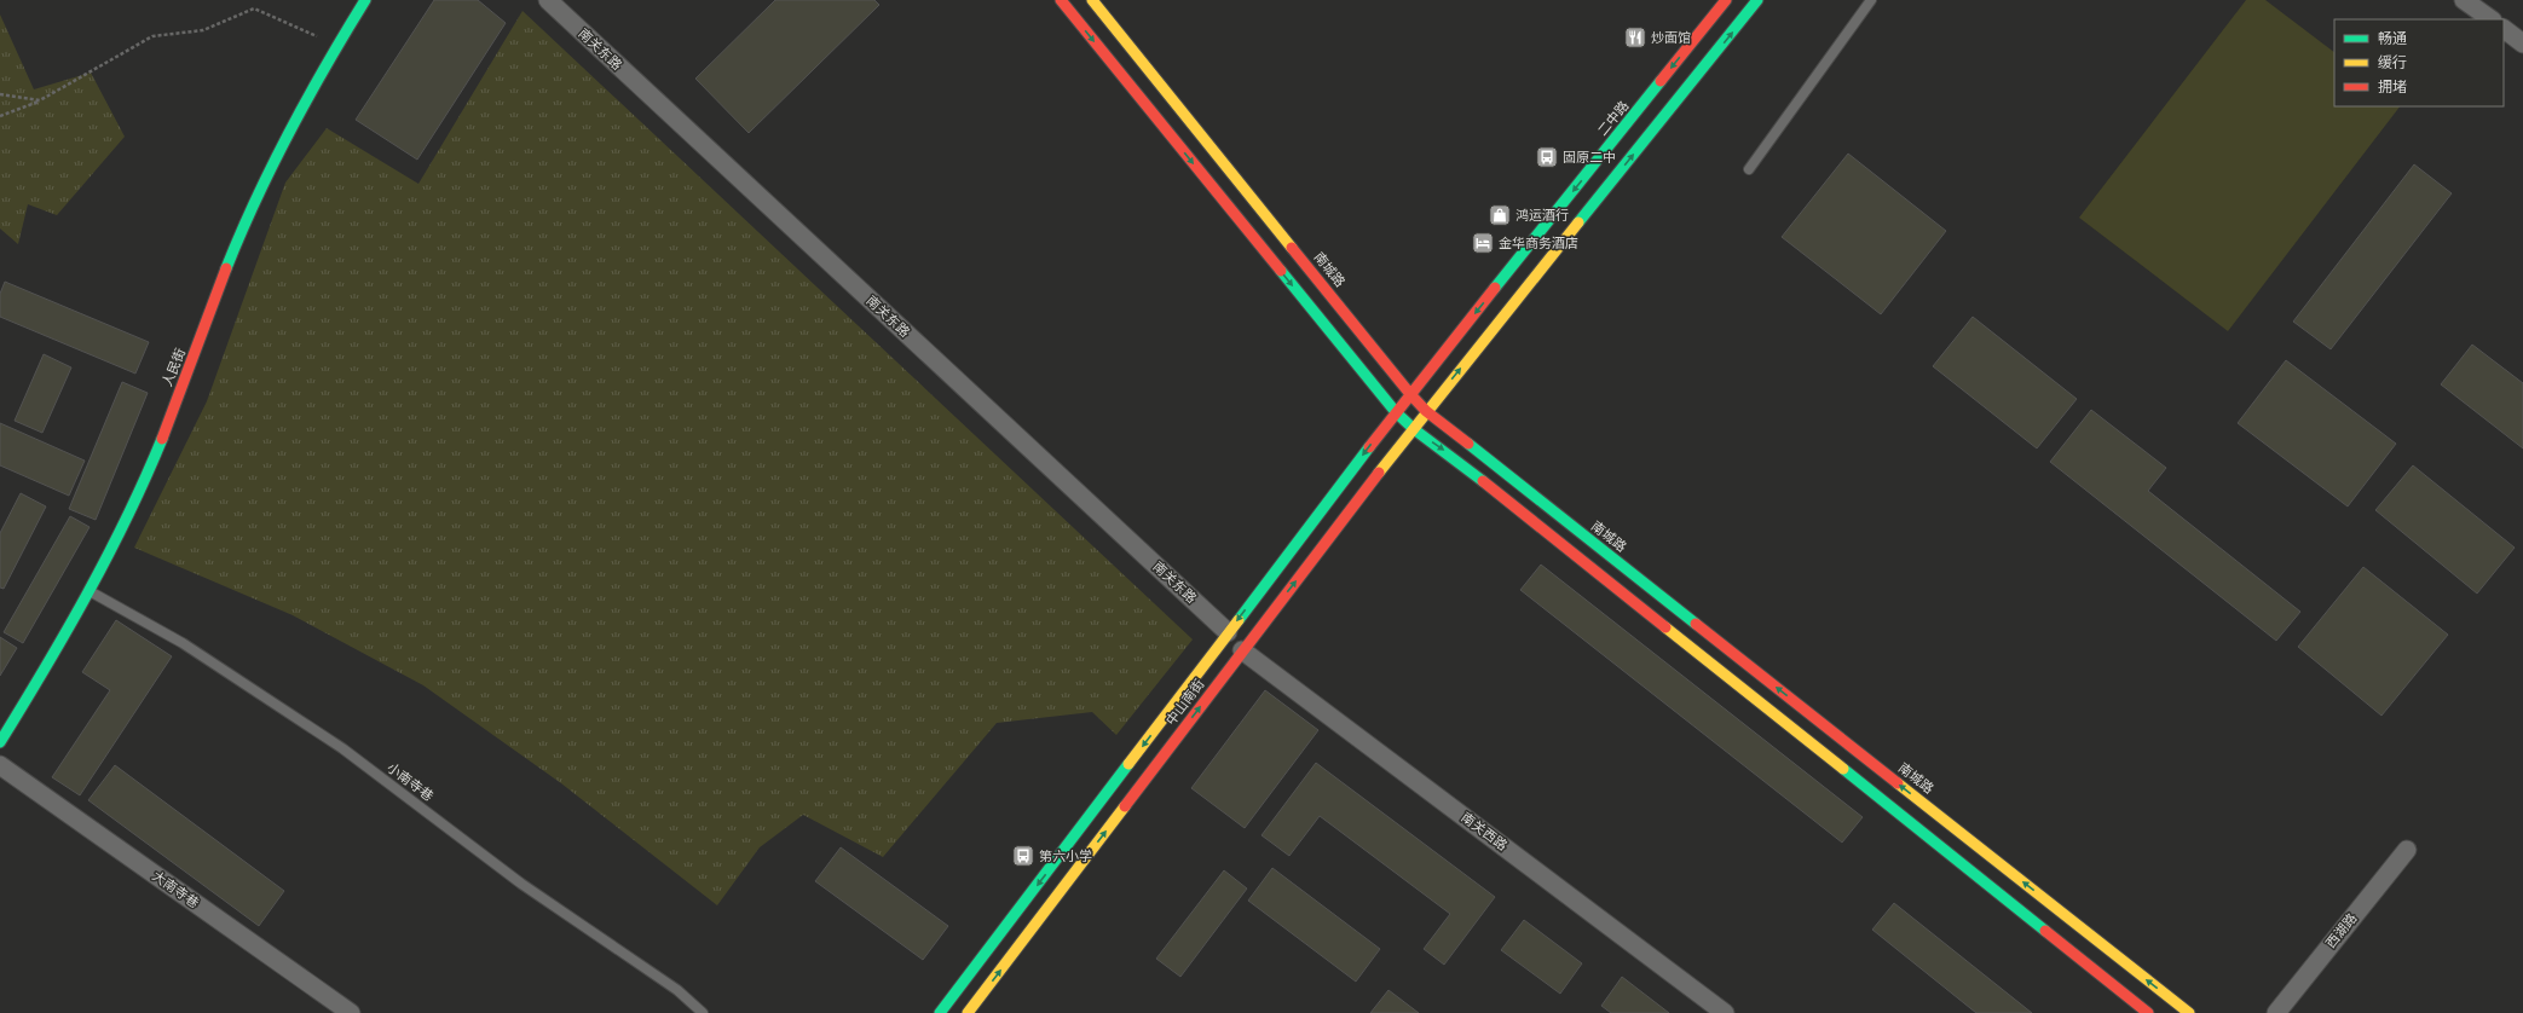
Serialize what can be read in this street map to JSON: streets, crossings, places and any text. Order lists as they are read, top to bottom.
{
  "streets": {
    "main road": [
      "二中路",
      "南城路",
      "人民街",
      "中山南街"
    ],
    "street": [
      "南关东路",
      "南关西路",
      "大南寺巷",
      "西湖路"
    ],
    "lane": ["小南寺巷"]
  },
  "crossings": [
    ["南关东路", "中山南街"],
    ["二中路", "南城路"],
    ["二中路", "中山南街"],
    ["南城路", "中山南街"],
    ["人民街", "小南寺巷"],
    ["中山南街", "南关西路"]
  ],
  "places": {
    "restaurant": ["炒面馆"],
    "bus stop": ["固原二中", "第六小学"],
    "shop": ["鸿运酒行"],
    "hotel": ["金华商务酒店"]
  },
  "legend": ["畅通", "缓行", "拥堵"]
}
